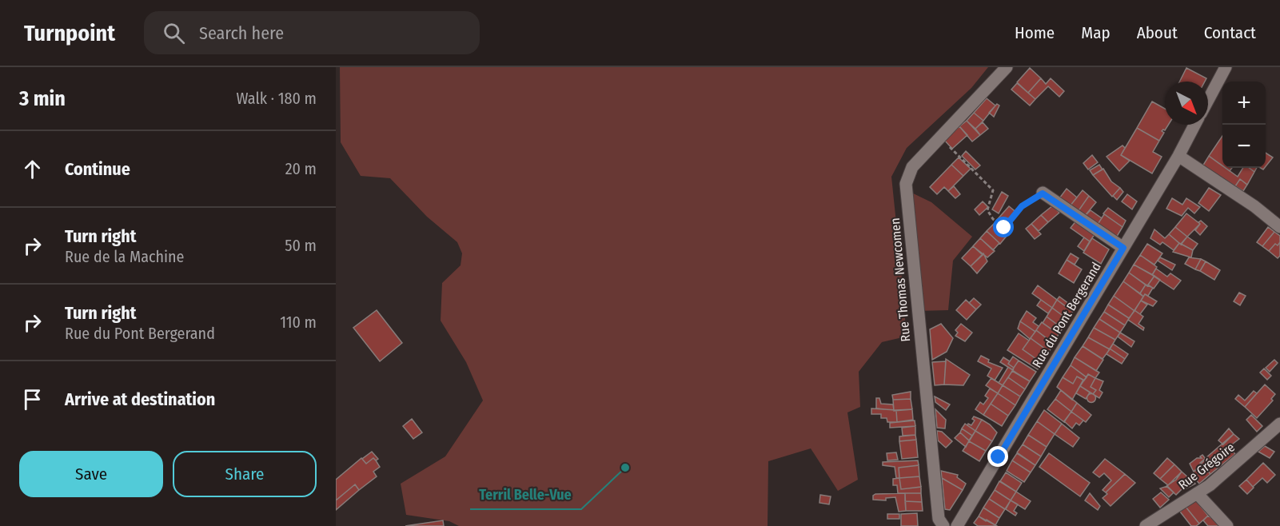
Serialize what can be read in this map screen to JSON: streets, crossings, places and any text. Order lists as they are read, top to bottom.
{
  "streets": {
    "street": ["Rue Thomas Newcomen", "Rue du Pont Bergerand", "Rue Grégoire"]
  },
  "places": ["Terril Belle-Vue"],
  "north": "bottom right",
  "page": {
    "header": "Turnpoint",
    "search": "Search here",
    "nav": [
      "Home",
      "Map",
      "About",
      "Contact"
    ],
    "heading": ["3 min", "Walk · 180 m"],
    "map_buttons": ["+", "−"],
    "list": [
      ["Continue", "20 m"],
      ["Turn right", "Rue de la Machine", "50 m"],
      ["Turn right", "Rue du Pont Bergerand", "110 m"],
      "Arrive at destination"
    ],
    "buttons": ["Save", "Share"]
  }
}
